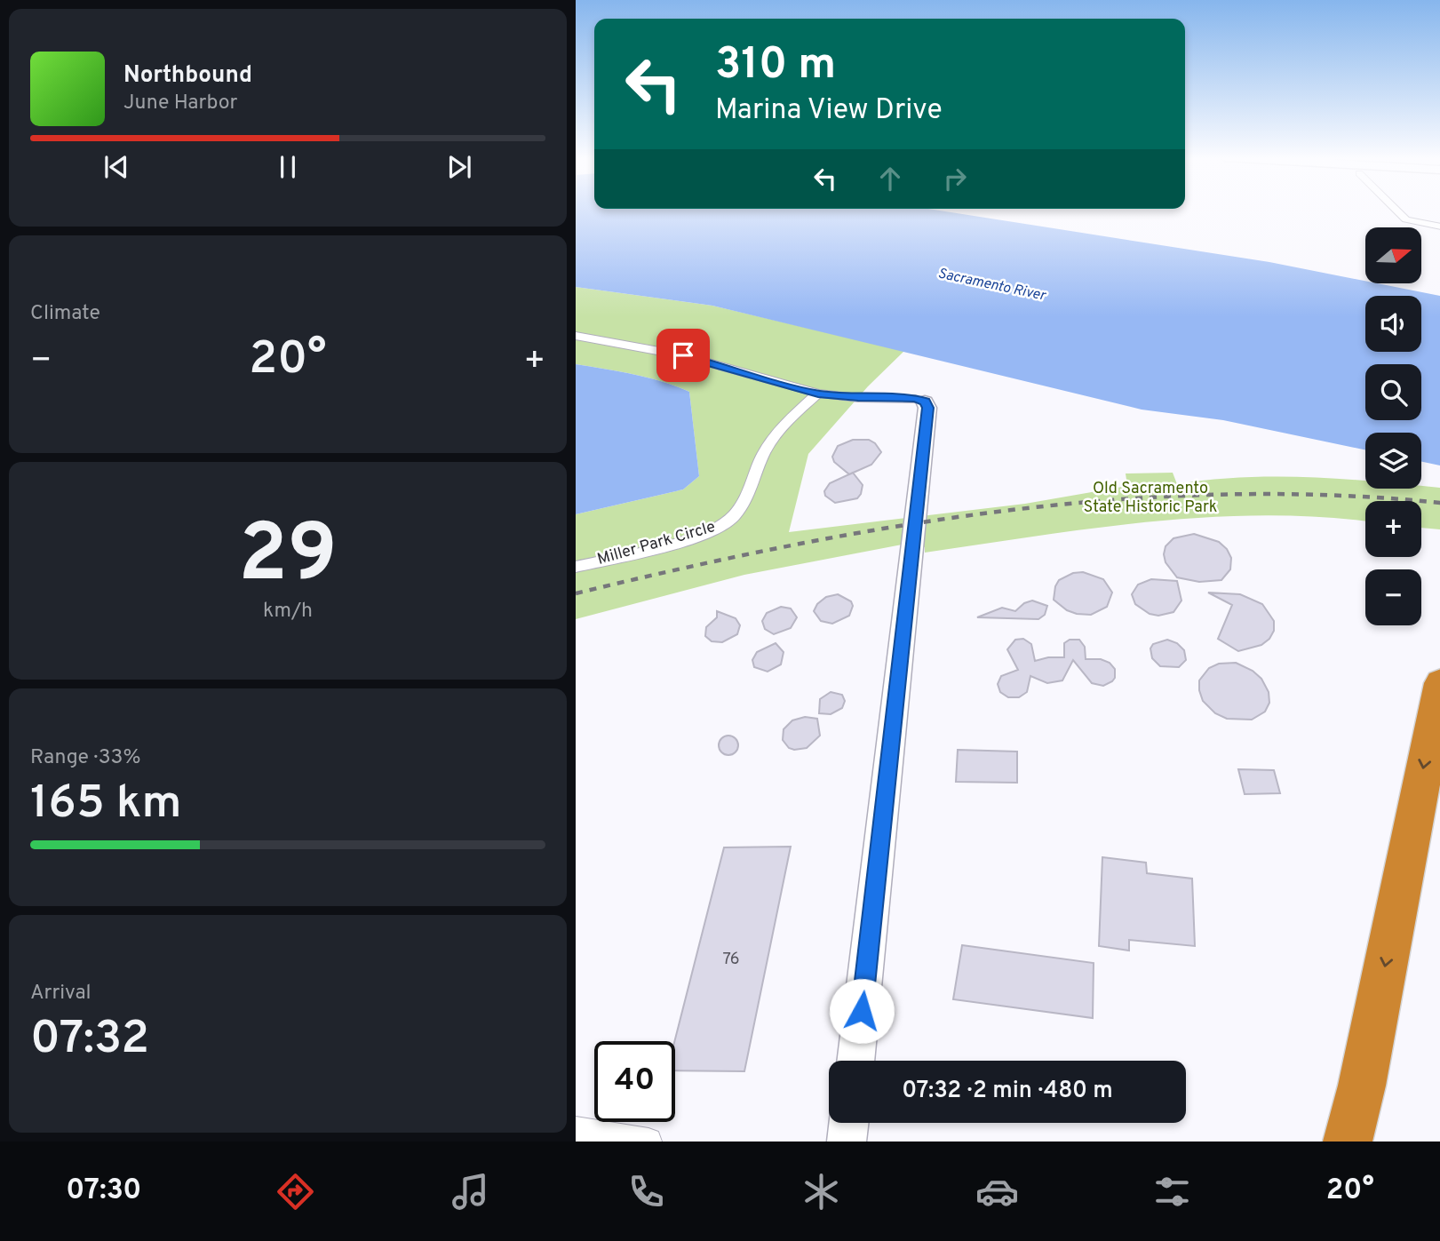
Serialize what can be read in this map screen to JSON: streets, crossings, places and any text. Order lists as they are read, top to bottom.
{
  "streets": {
    "street": ["Miller Park Circle"]
  },
  "water": ["Sacramento River"],
  "parks": ["Old Sacramento State Historic Park"],
  "house_numbers": ["76"],
  "north": "right",
  "page": {
    "turn": ["310 m", "Marina View Drive"],
    "song": ["Northbound", "June Harbor"],
    "map_buttons": ["+", "−"],
    "tile": [
      "Climate",
      ["29", "km/h"],
      ["Range · 33%", "165 km"],
      ["Arrival", "07:32"]
    ],
    "heat": ["−", "20°", "+"],
    "limit": "40",
    "trip": "07:32 · 2 min · 480 m",
    "tabs": ["07:30", "20°"]
  }
}
